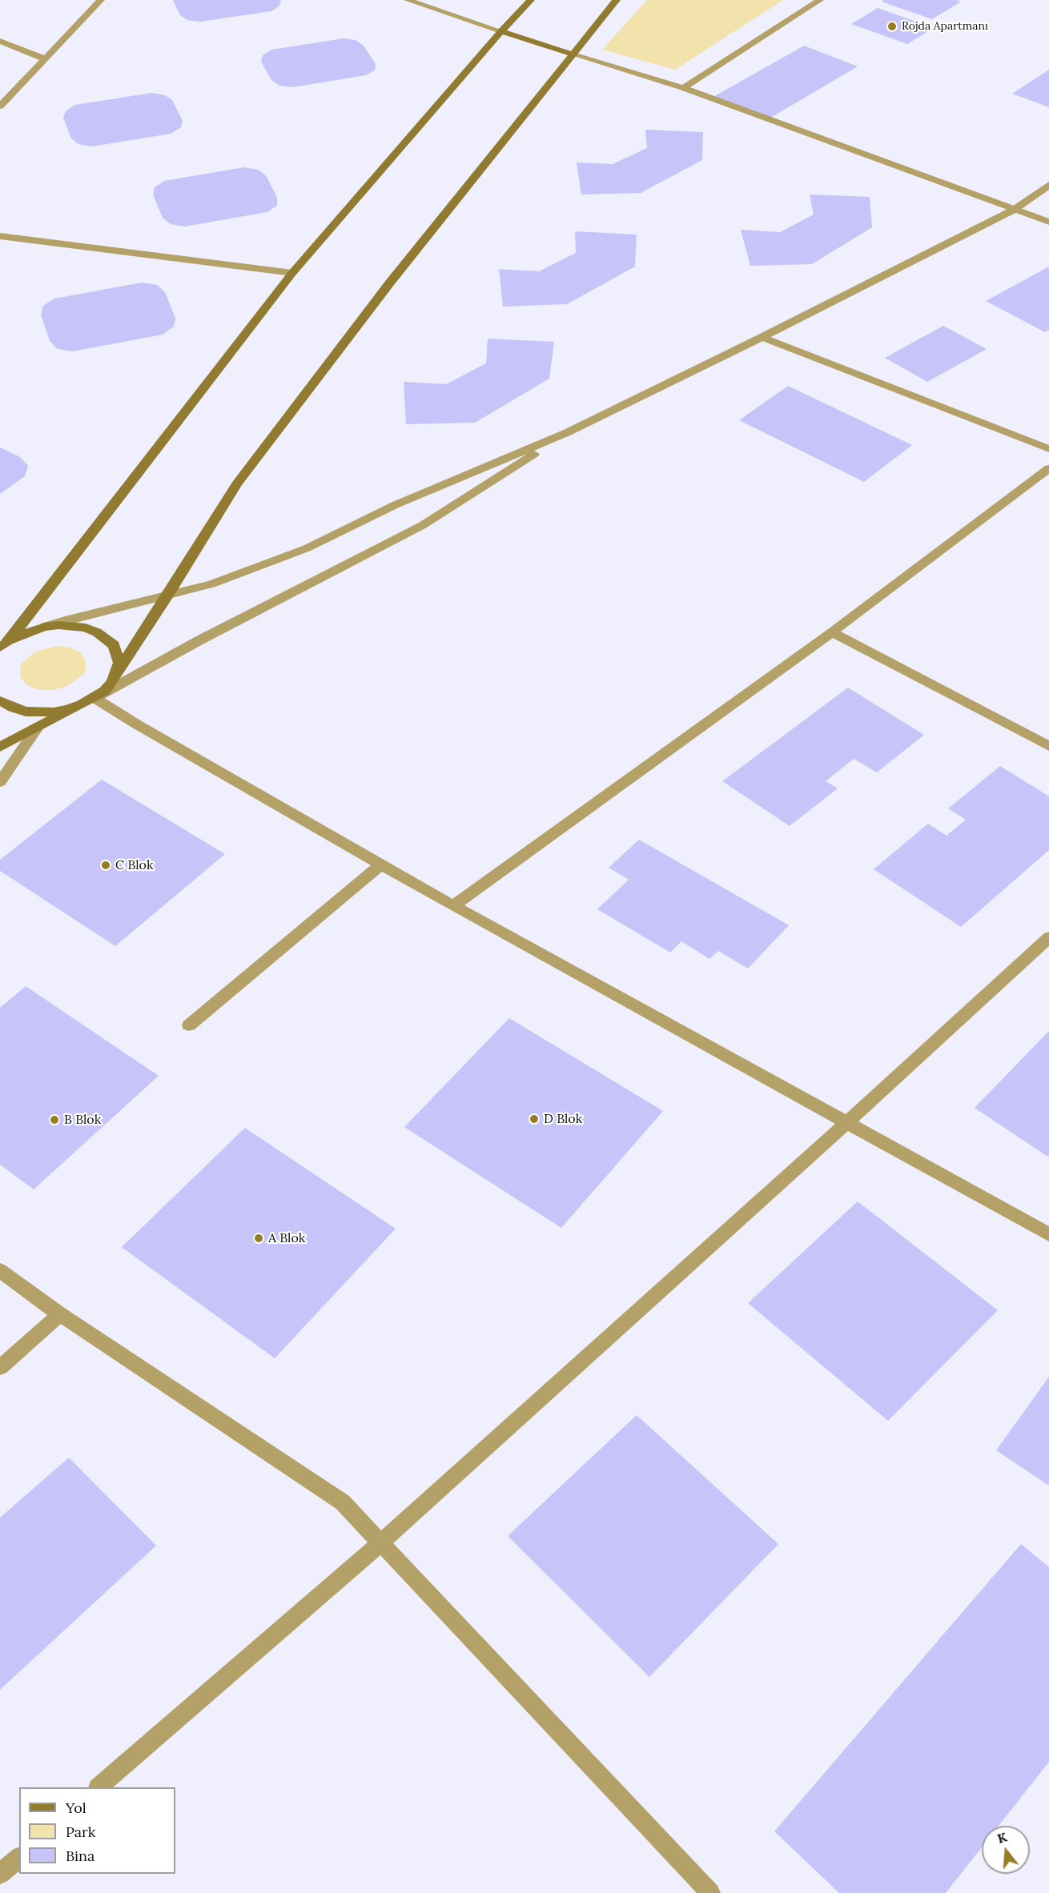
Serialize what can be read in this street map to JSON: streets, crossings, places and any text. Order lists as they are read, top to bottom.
{
  "places": [
    "Rojda Apartmanı",
    "C Blok",
    "D Blok",
    "B Blok",
    "A Blok"
  ],
  "legend": ["Yol", "Park", "Bina"],
  "north": "top"
}
